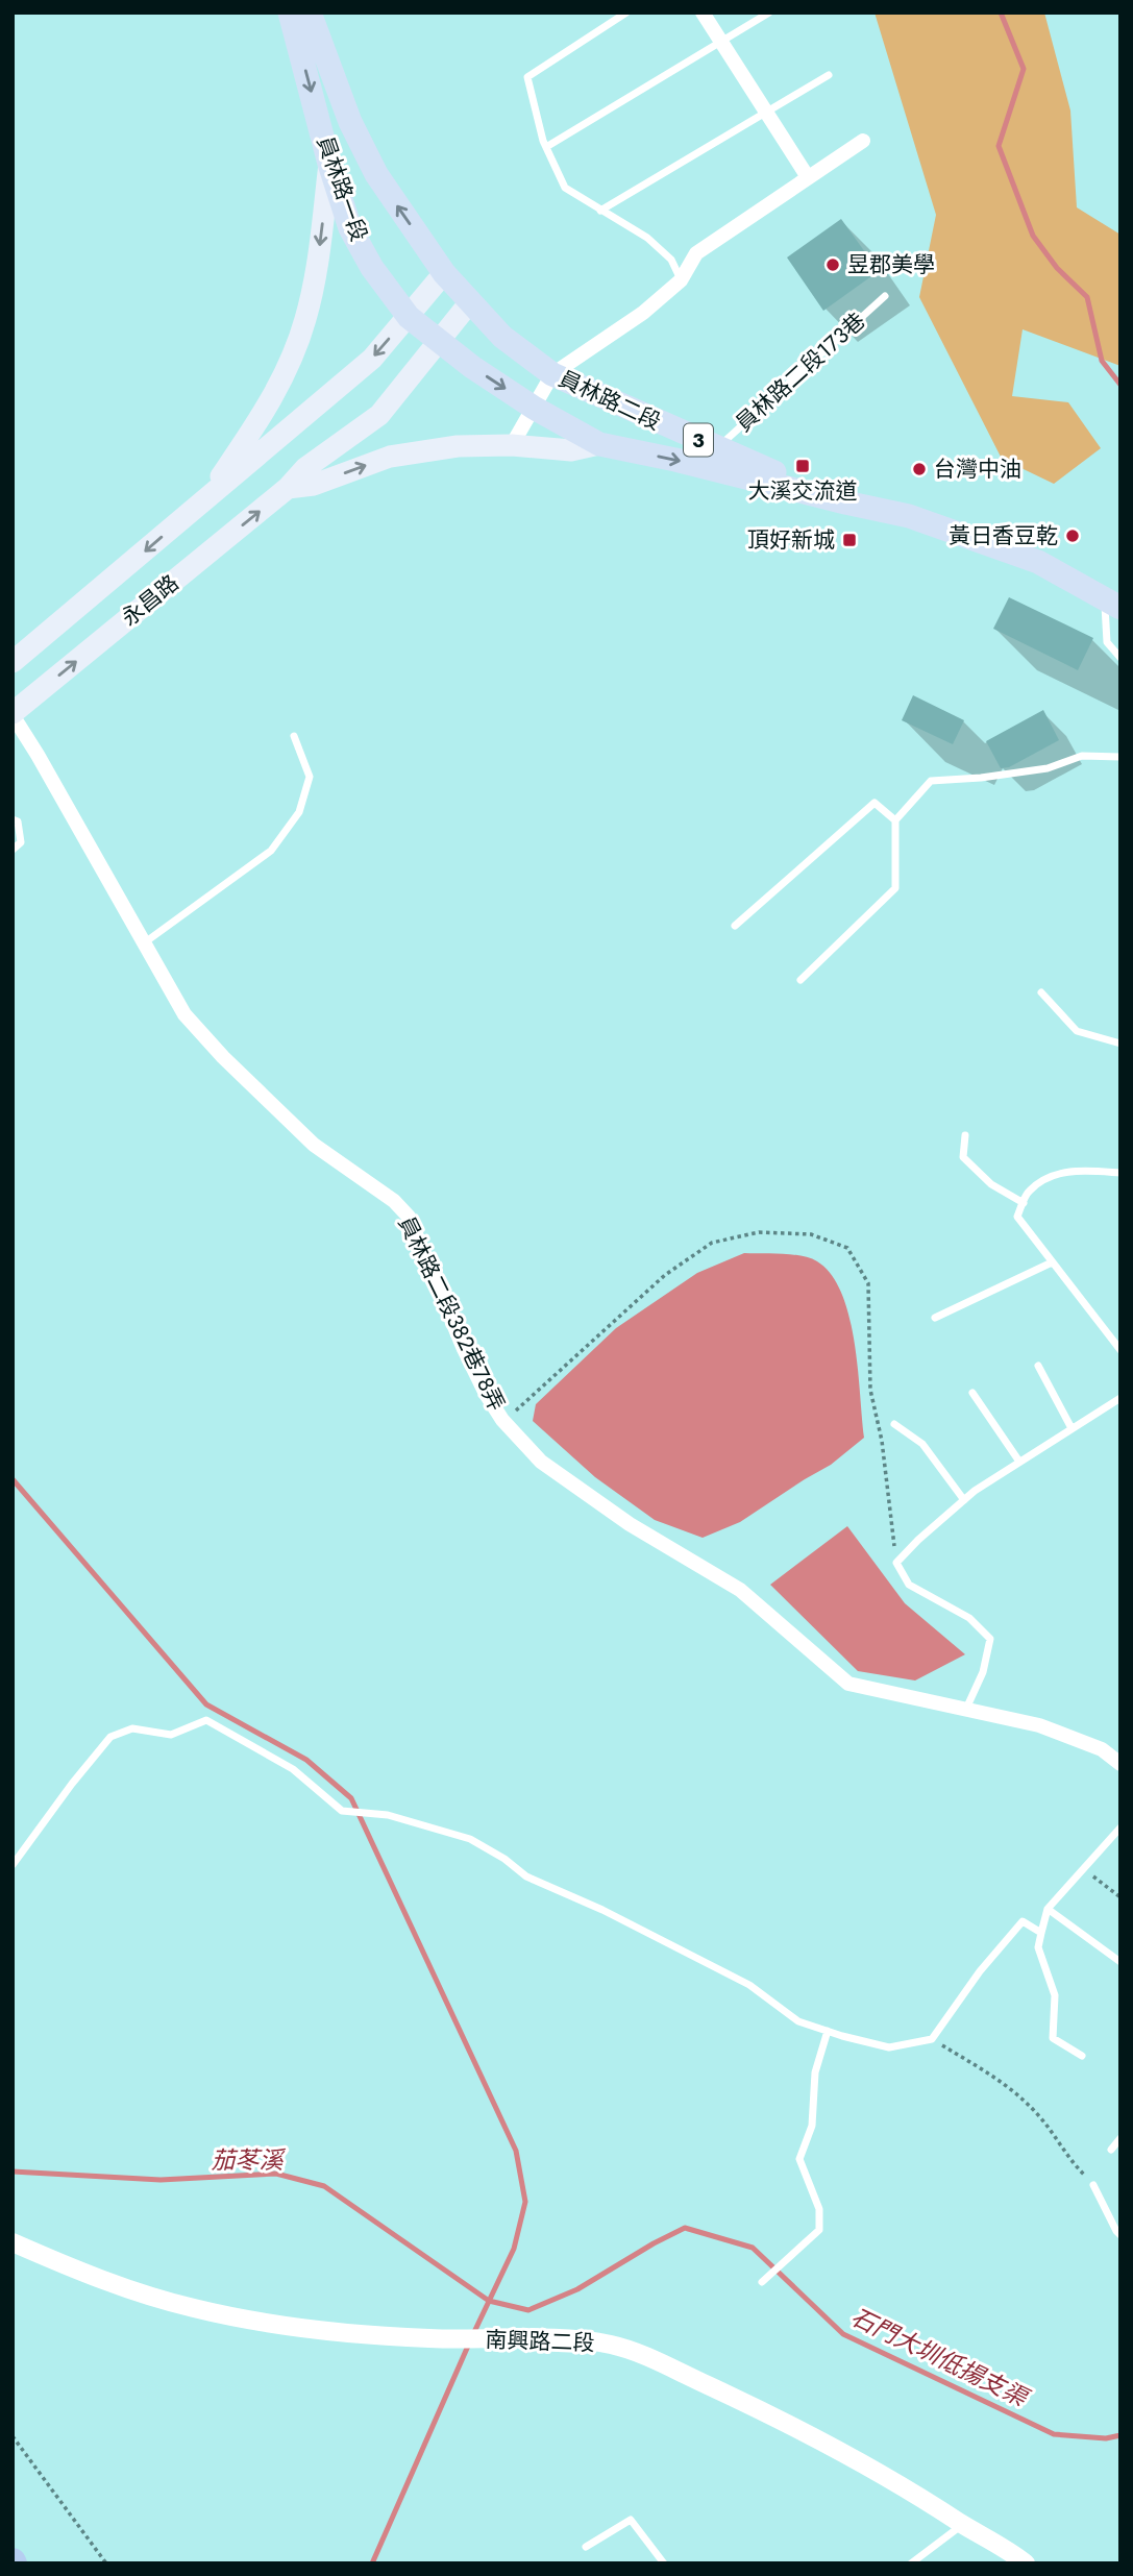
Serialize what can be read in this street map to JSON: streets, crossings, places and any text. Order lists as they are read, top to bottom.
{
  "streets": {
    "main road": [
      "員林路一段",
      "員林路二段",
      "3",
      "永昌路"
    ],
    "street": ["員林路二段382巷78弄", "南興路二段"],
    "lane": ["員林路二段173巷"]
  },
  "crossings": [
    ["員林路一段", "員林路二段"],
    ["員林路一段", "永昌路"],
    ["員林路二段173巷", "員林路二段"],
    ["員林路二段", "永昌路"],
    ["永昌路", "員林路二段382巷78弄"]
  ],
  "water": ["茄苳溪", "石門大圳低揚支渠"],
  "places": {
    "other": ["昱郡美學", "台灣中油", "黃日香豆乾"],
    "transit": ["大溪交流道", "頂好新城"]
  }
}
